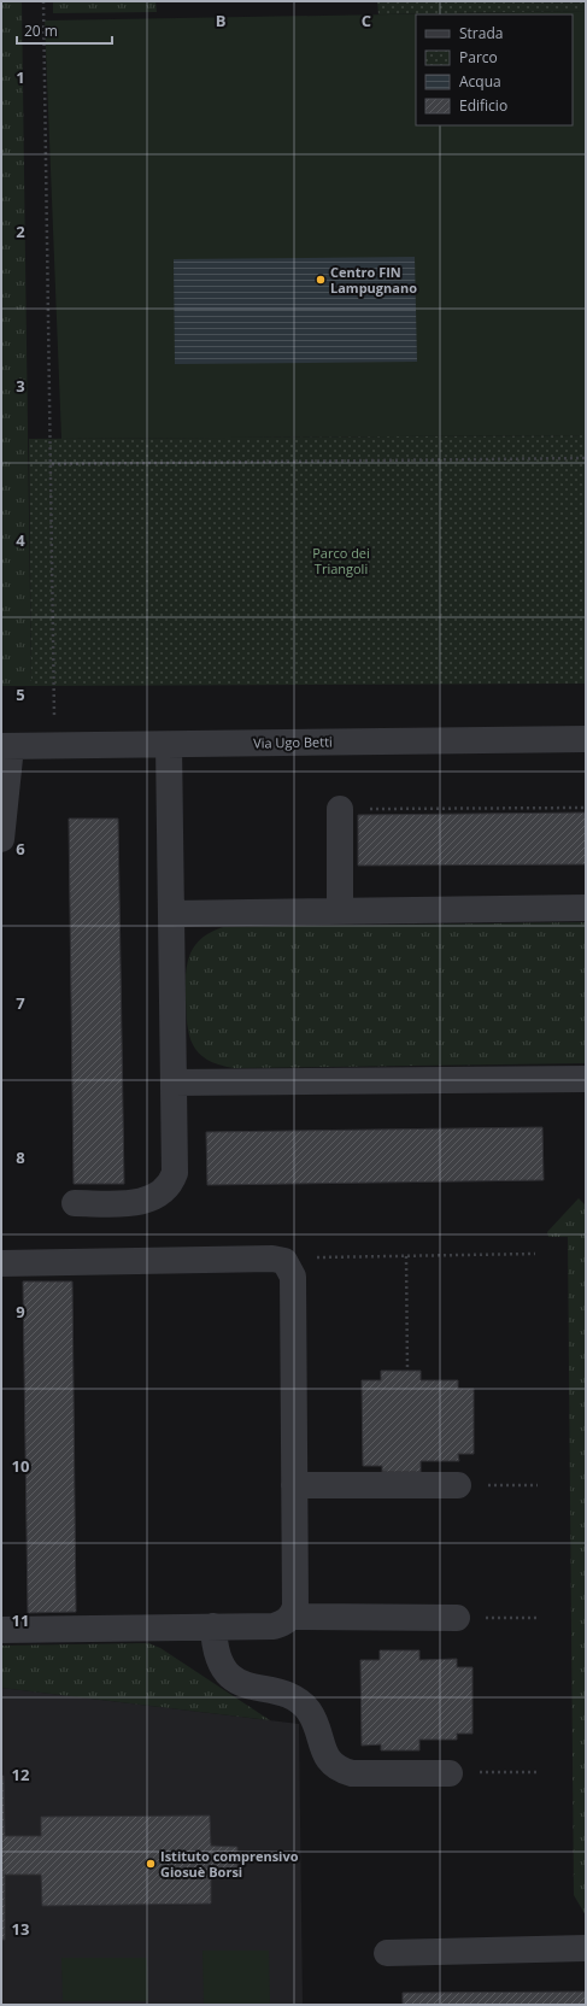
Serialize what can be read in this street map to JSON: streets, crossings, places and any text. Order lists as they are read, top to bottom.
{
  "streets": {
    "street": ["Via Ugo Betti"]
  },
  "parks": ["Parco dei Triangoli"],
  "places": ["Centro FIN Lampugnano", "Istituto comprensivo Giosuè Borsi"],
  "legend": [
    "Strada",
    "Parco",
    "Acqua",
    "Edificio"
  ],
  "scale_bar": "20 m",
  "grid": {
    "columns": ["B", "C"],
    "rows": [
      "1",
      "2",
      "3",
      "4",
      "5",
      "6",
      "7",
      "8",
      "9",
      "10",
      "11",
      "12",
      "13"
    ]
  }
}
